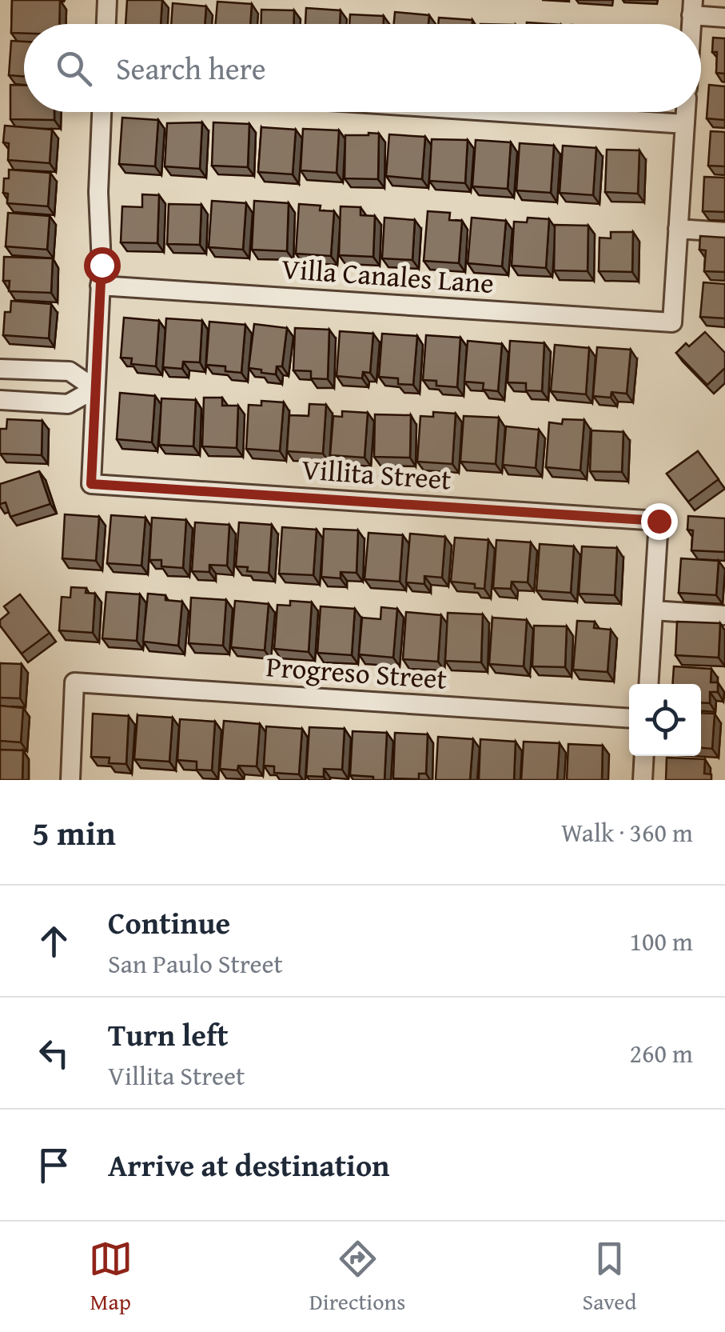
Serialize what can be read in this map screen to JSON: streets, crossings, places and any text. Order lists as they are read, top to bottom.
{
  "streets": {
    "street": ["Villa Canales Lane", "Villita Street", "Progreso Street"]
  },
  "page": {
    "search": "Search here",
    "heading": ["5 min", "Walk · 360 m"],
    "list": [
      ["Continue", "San Paulo Street", "100 m"],
      ["Turn left", "Villita Street", "260 m"],
      "Arrive at destination"
    ],
    "nav": ["Map", "Directions", "Saved"]
  }
}
